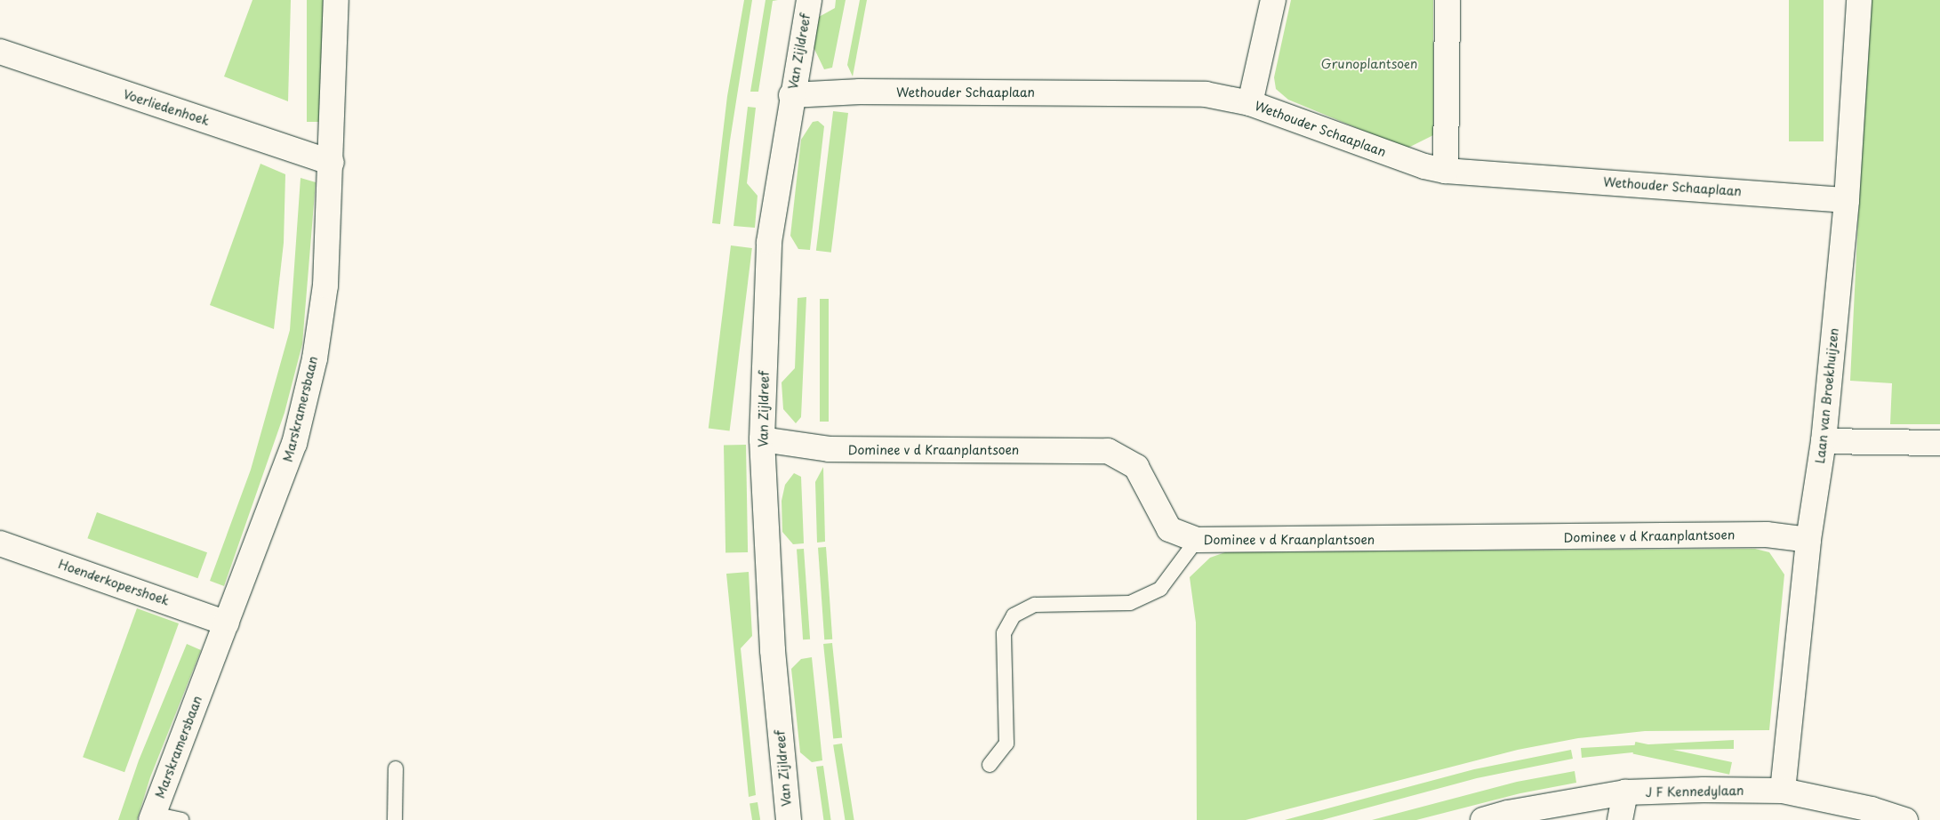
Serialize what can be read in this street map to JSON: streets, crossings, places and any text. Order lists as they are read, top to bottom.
{
  "streets": {
    "street": [
      "Van Zijldreef",
      "Wethouder Schaaplaan",
      "Voerliedenhoek",
      "Laan van Broekhuijzen",
      "Marskramersbaan",
      "Dominee v d Kraanplantsoen",
      "Hoenderkopershoek",
      "J F Kennedylaan"
    ]
  },
  "crossings": [
    ["Van Zijldreef", "Wethouder Schaaplaan"],
    ["Van Zijldreef", "Dominee v d Kraanplantsoen"],
    ["Wethouder Schaaplaan", "Laan van Broekhuijzen"],
    ["Voerliedenhoek", "Marskramersbaan"],
    ["Laan van Broekhuijzen", "Dominee v d Kraanplantsoen"],
    ["Laan van Broekhuijzen", "J F Kennedylaan"],
    ["Marskramersbaan", "Hoenderkopershoek"]
  ],
  "parks": ["Grunoplantsoen"]
}
